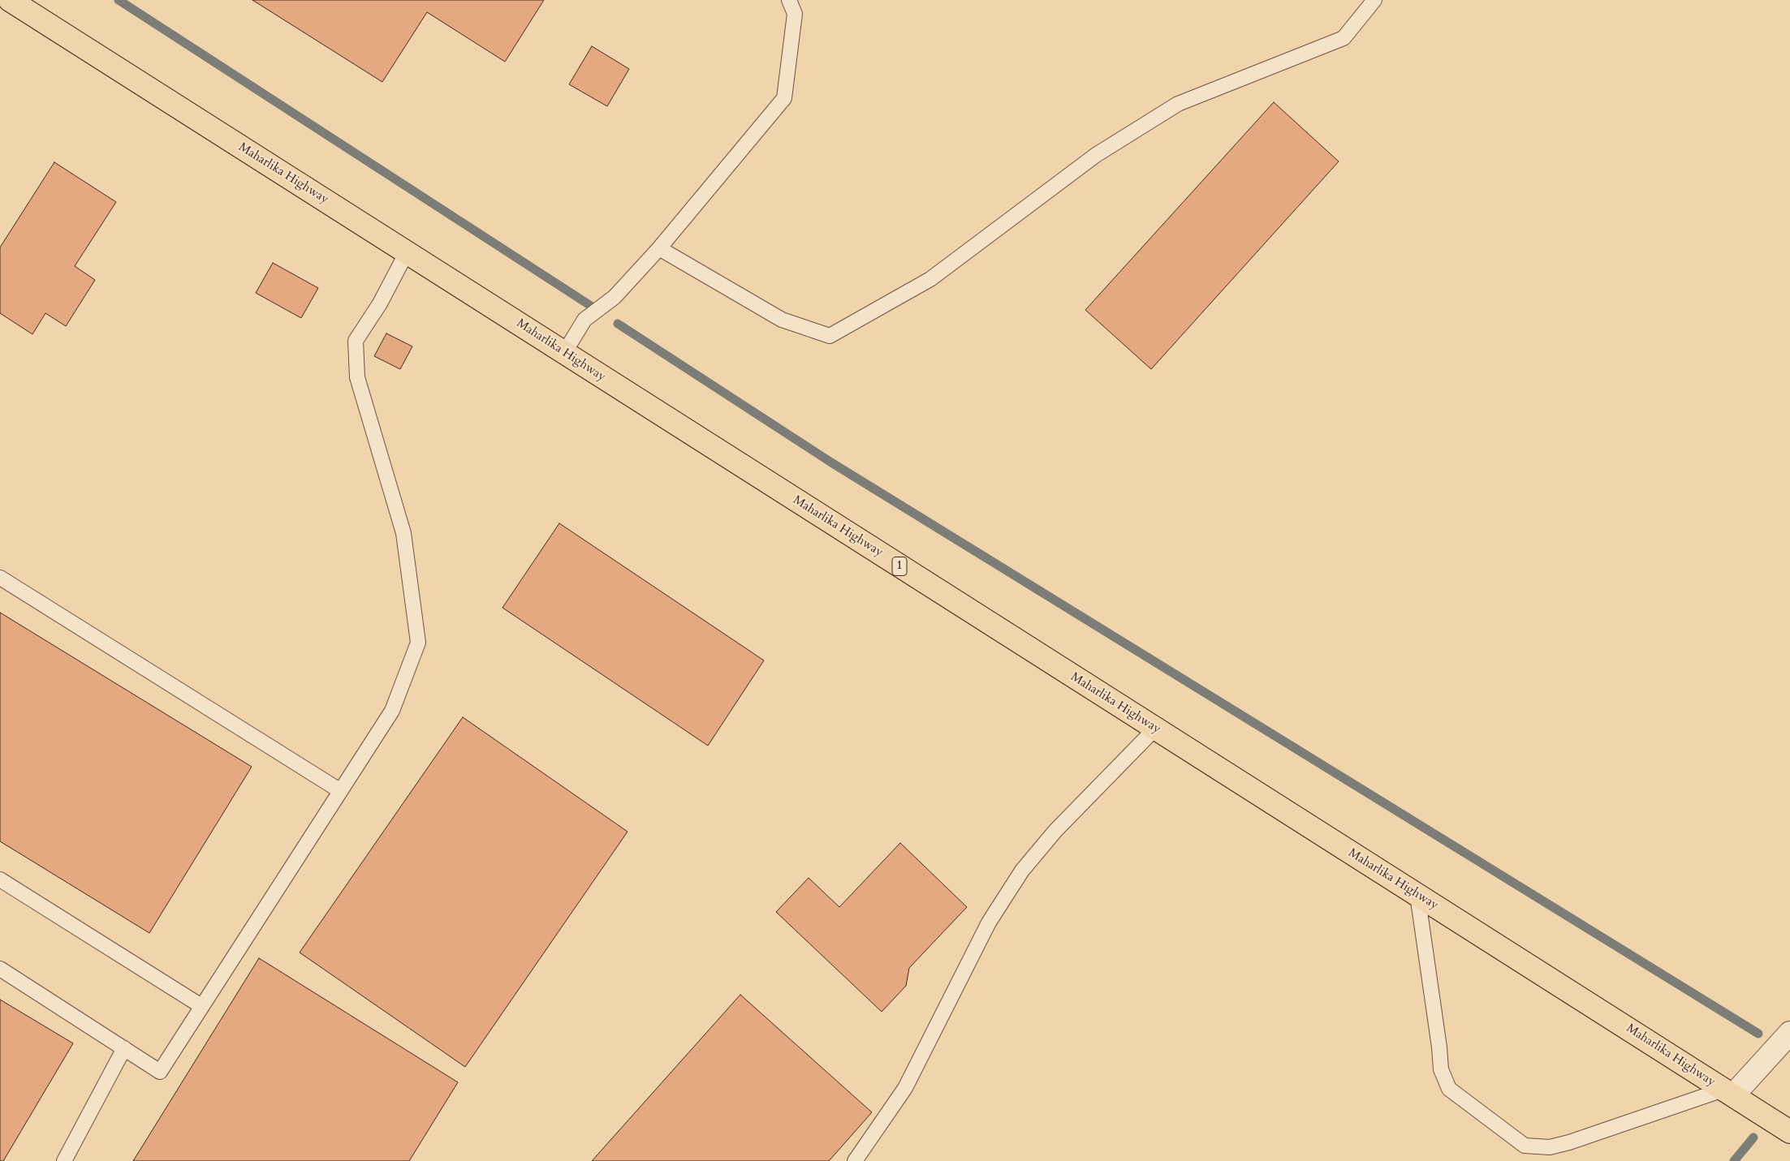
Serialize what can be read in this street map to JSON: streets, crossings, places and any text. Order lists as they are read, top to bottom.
{
  "streets": {
    "highway": ["Maharlika Highway", "1"]
  }
}
